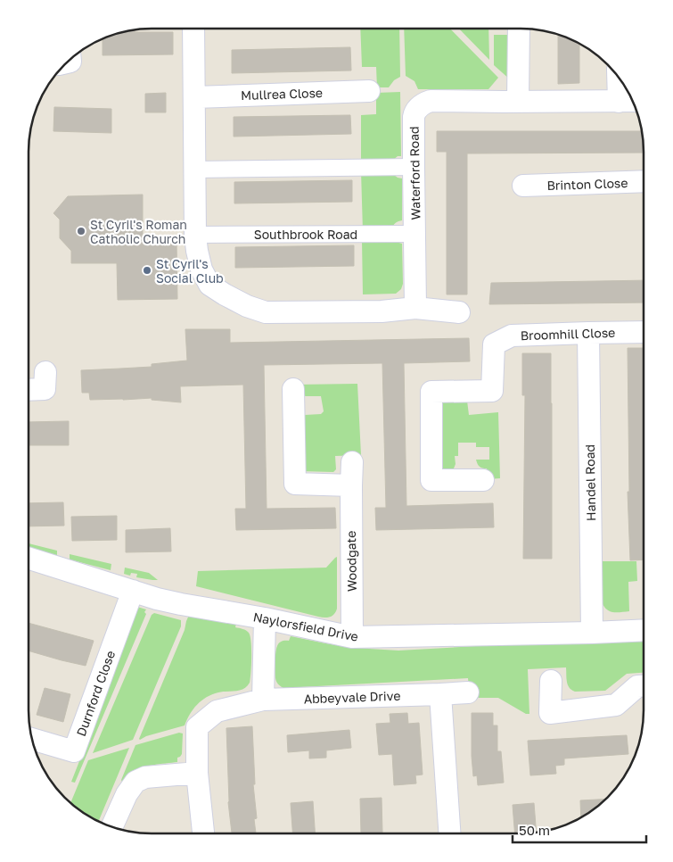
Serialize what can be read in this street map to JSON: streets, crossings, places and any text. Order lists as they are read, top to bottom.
{
  "streets": {
    "street": [
      "Mullrea Close",
      "Waterford Road",
      "Brinton Close",
      "Southbrook Road",
      "Broomhill Close",
      "Handel Road",
      "Woodgate",
      "Naylorsfield Drive",
      "Durnford Close",
      "Abbeyvale Drive"
    ]
  },
  "crossings": [
    ["Waterford Road", "Southbrook Road"],
    ["Broomhill Close", "Handel Road"],
    ["Handel Road", "Naylorsfield Drive"],
    ["Woodgate", "Naylorsfield Drive"],
    ["Naylorsfield Drive", "Durnford Close"]
  ],
  "places": ["St Cyril's Roman Catholic Church", "St Cyril's Social Club"],
  "scale_bar": "50 m"
}
